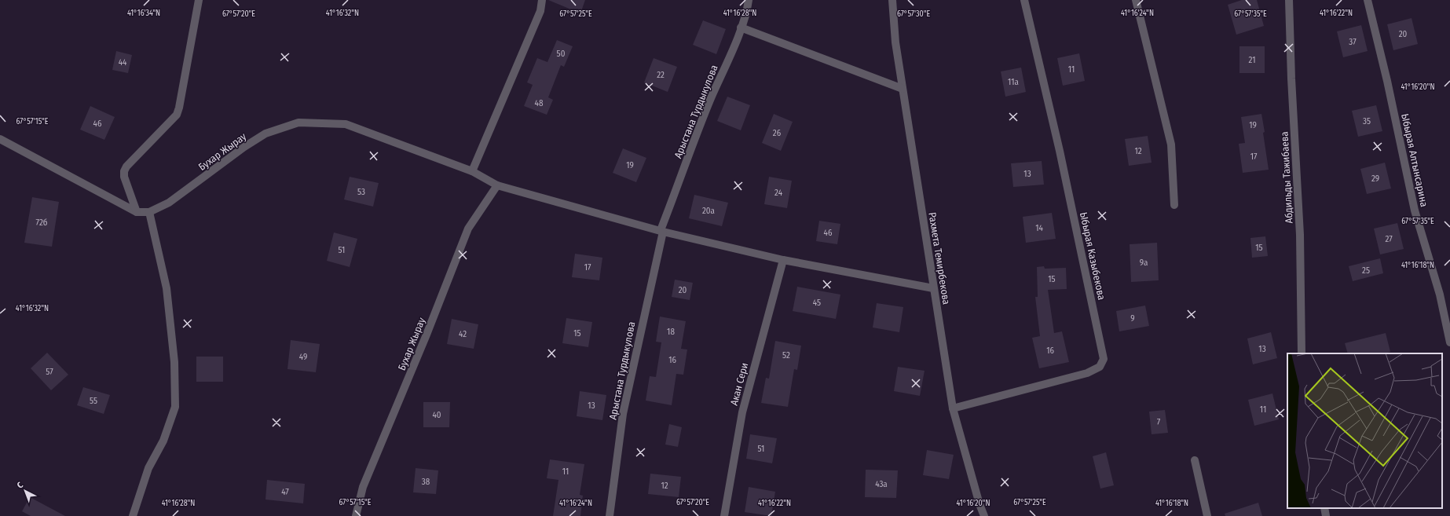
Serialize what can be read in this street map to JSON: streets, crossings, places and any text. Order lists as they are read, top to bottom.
{
  "streets": {
    "street": [
      "Арыстана Турдыкулова",
      "Бухар Жырау",
      "Ыбырая Алтынсарина",
      "Абдильды Тажибаева",
      "Ыбырая Казыбекова",
      "Рахмета Темирбекова",
      "Акан Сери"
    ]
  },
  "crossings": [
    ["Арыстана Турдыкулова", "Бухар Жырау"],
    ["Бухар Жырау", "Рахмета Темирбекова"],
    ["Бухар Жырау", "Акан Сери"],
    ["Ыбырая Казыбекова", "Рахмета Темирбекова"]
  ],
  "house_numbers": [
    "20",
    "37",
    "50",
    "21",
    "44",
    "11",
    "22",
    "11а",
    "48",
    "35",
    "46",
    "19",
    "26",
    "12",
    "17",
    "19",
    "13",
    "29",
    "53",
    "24",
    "20а",
    "72б",
    "14",
    "46",
    "27",
    "15",
    "51",
    "9а",
    "17",
    "25",
    "15",
    "20",
    "45",
    "9",
    "18",
    "15",
    "42",
    "13",
    "16",
    "52",
    "49",
    "16",
    "57",
    "55",
    "13",
    "11",
    "40",
    "7",
    "51",
    "11",
    "38",
    "43а",
    "12",
    "47"
  ],
  "north": "top left",
  "coordinates": [
    "41°16'34\"N",
    "41°16'32\"N",
    "41°16'22\"N",
    "41°16'28\"N",
    "41°16'24\"N",
    "67°57'20\"E",
    "67°57'30\"E",
    "67°57'25\"E",
    "67°57'35\"E",
    "41°16'20\"N",
    "67°57'15\"E",
    "41°16'18\"N"
  ]
}
